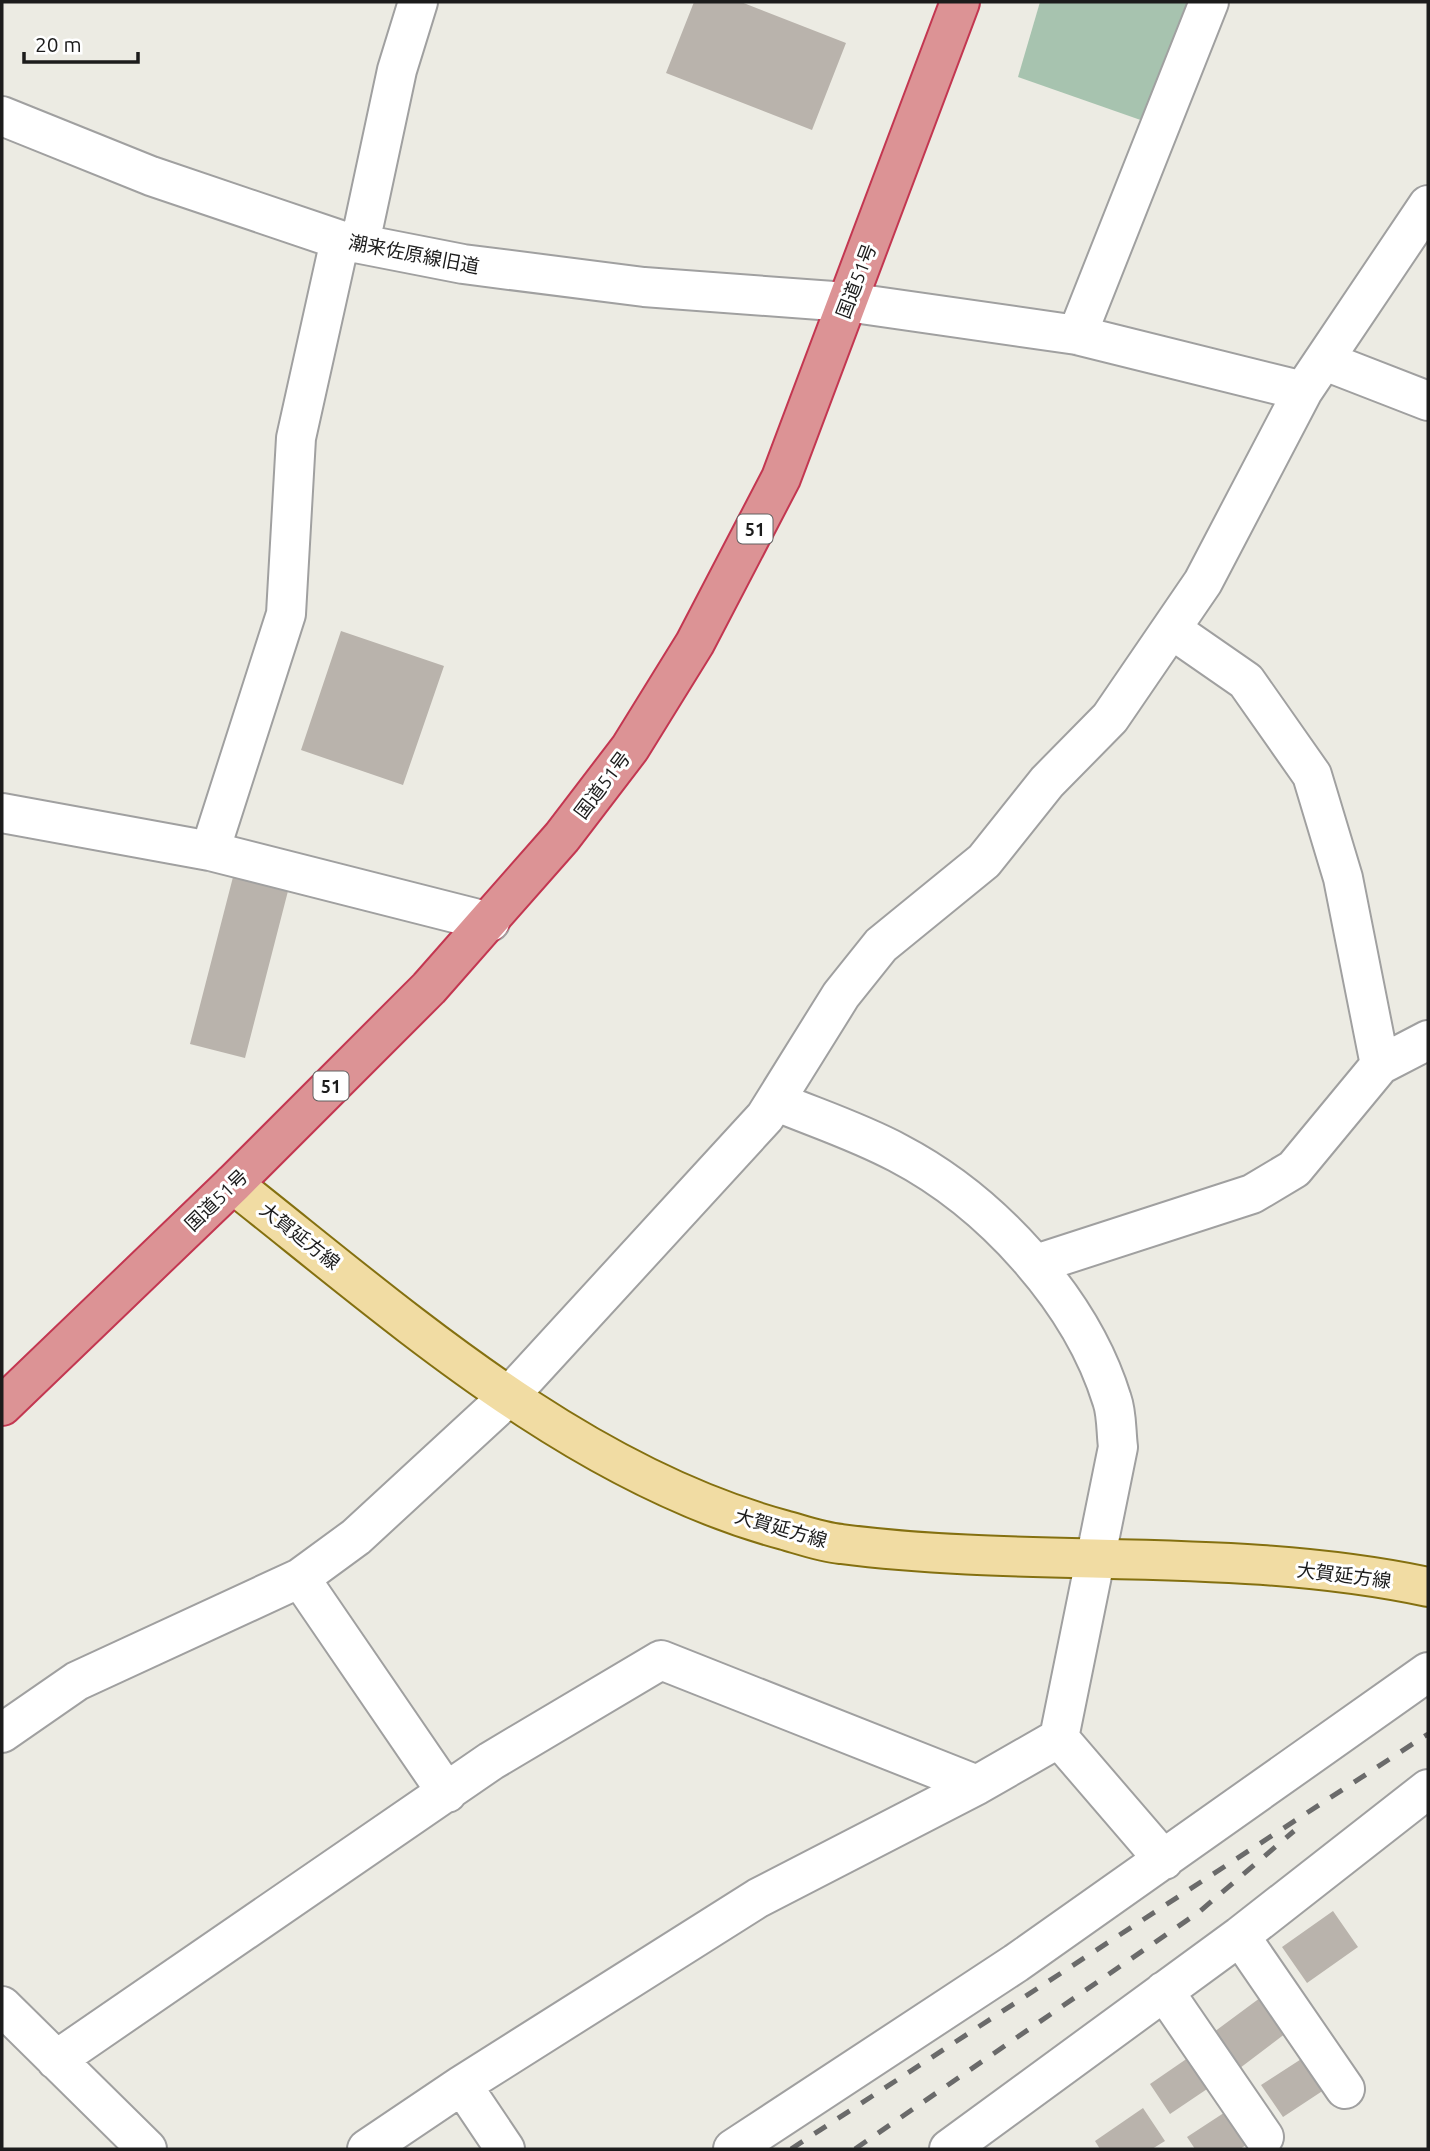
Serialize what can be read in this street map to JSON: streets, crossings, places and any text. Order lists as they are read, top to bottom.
{
  "streets": {
    "highway": ["国道51号", "51"],
    "main road": ["大賀延方線"],
    "street": ["潮来佐原線旧道"]
  },
  "crossings": [
    ["潮来佐原線旧道", "国道51号"],
    ["国道51号", "大賀延方線"]
  ],
  "scale_bar": "20 m"
}
